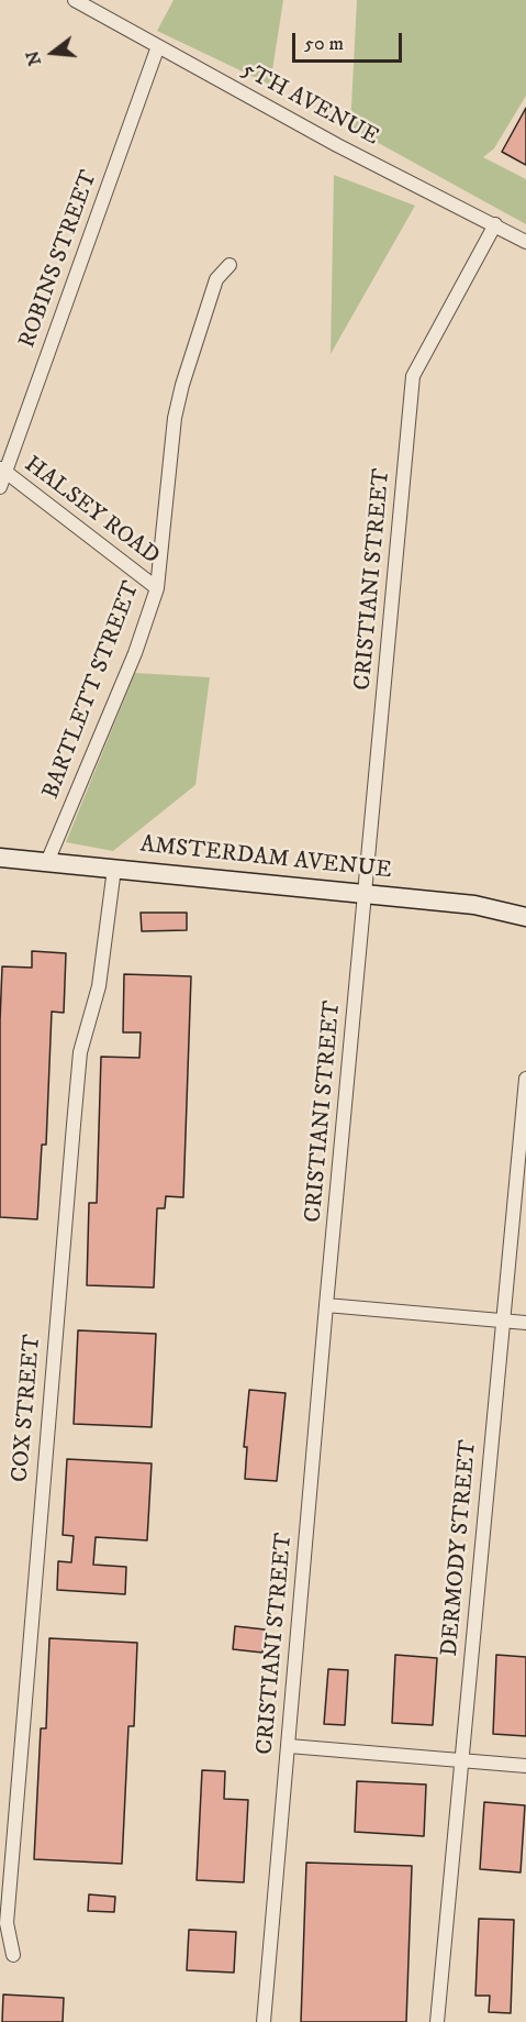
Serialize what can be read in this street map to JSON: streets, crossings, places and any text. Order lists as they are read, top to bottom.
{
  "streets": {
    "main road": ["AMSTERDAM AVENUE"],
    "street": [
      "5TH AVENUE",
      "ROBINS STREET",
      "HALSEY ROAD",
      "CRISTIANI STREET",
      "BARTLETT STREET",
      "COX STREET",
      "DERMODY STREET"
    ]
  },
  "crossings": [
    ["5TH AVENUE", "ROBINS STREET"],
    ["5TH AVENUE", "CRISTIANI STREET"],
    ["ROBINS STREET", "HALSEY ROAD"],
    ["HALSEY ROAD", "BARTLETT STREET"],
    ["CRISTIANI STREET", "AMSTERDAM AVENUE"],
    ["BARTLETT STREET", "AMSTERDAM AVENUE"],
    ["AMSTERDAM AVENUE", "COX STREET"]
  ],
  "scale_bar": "50 m",
  "north": "left"
}
